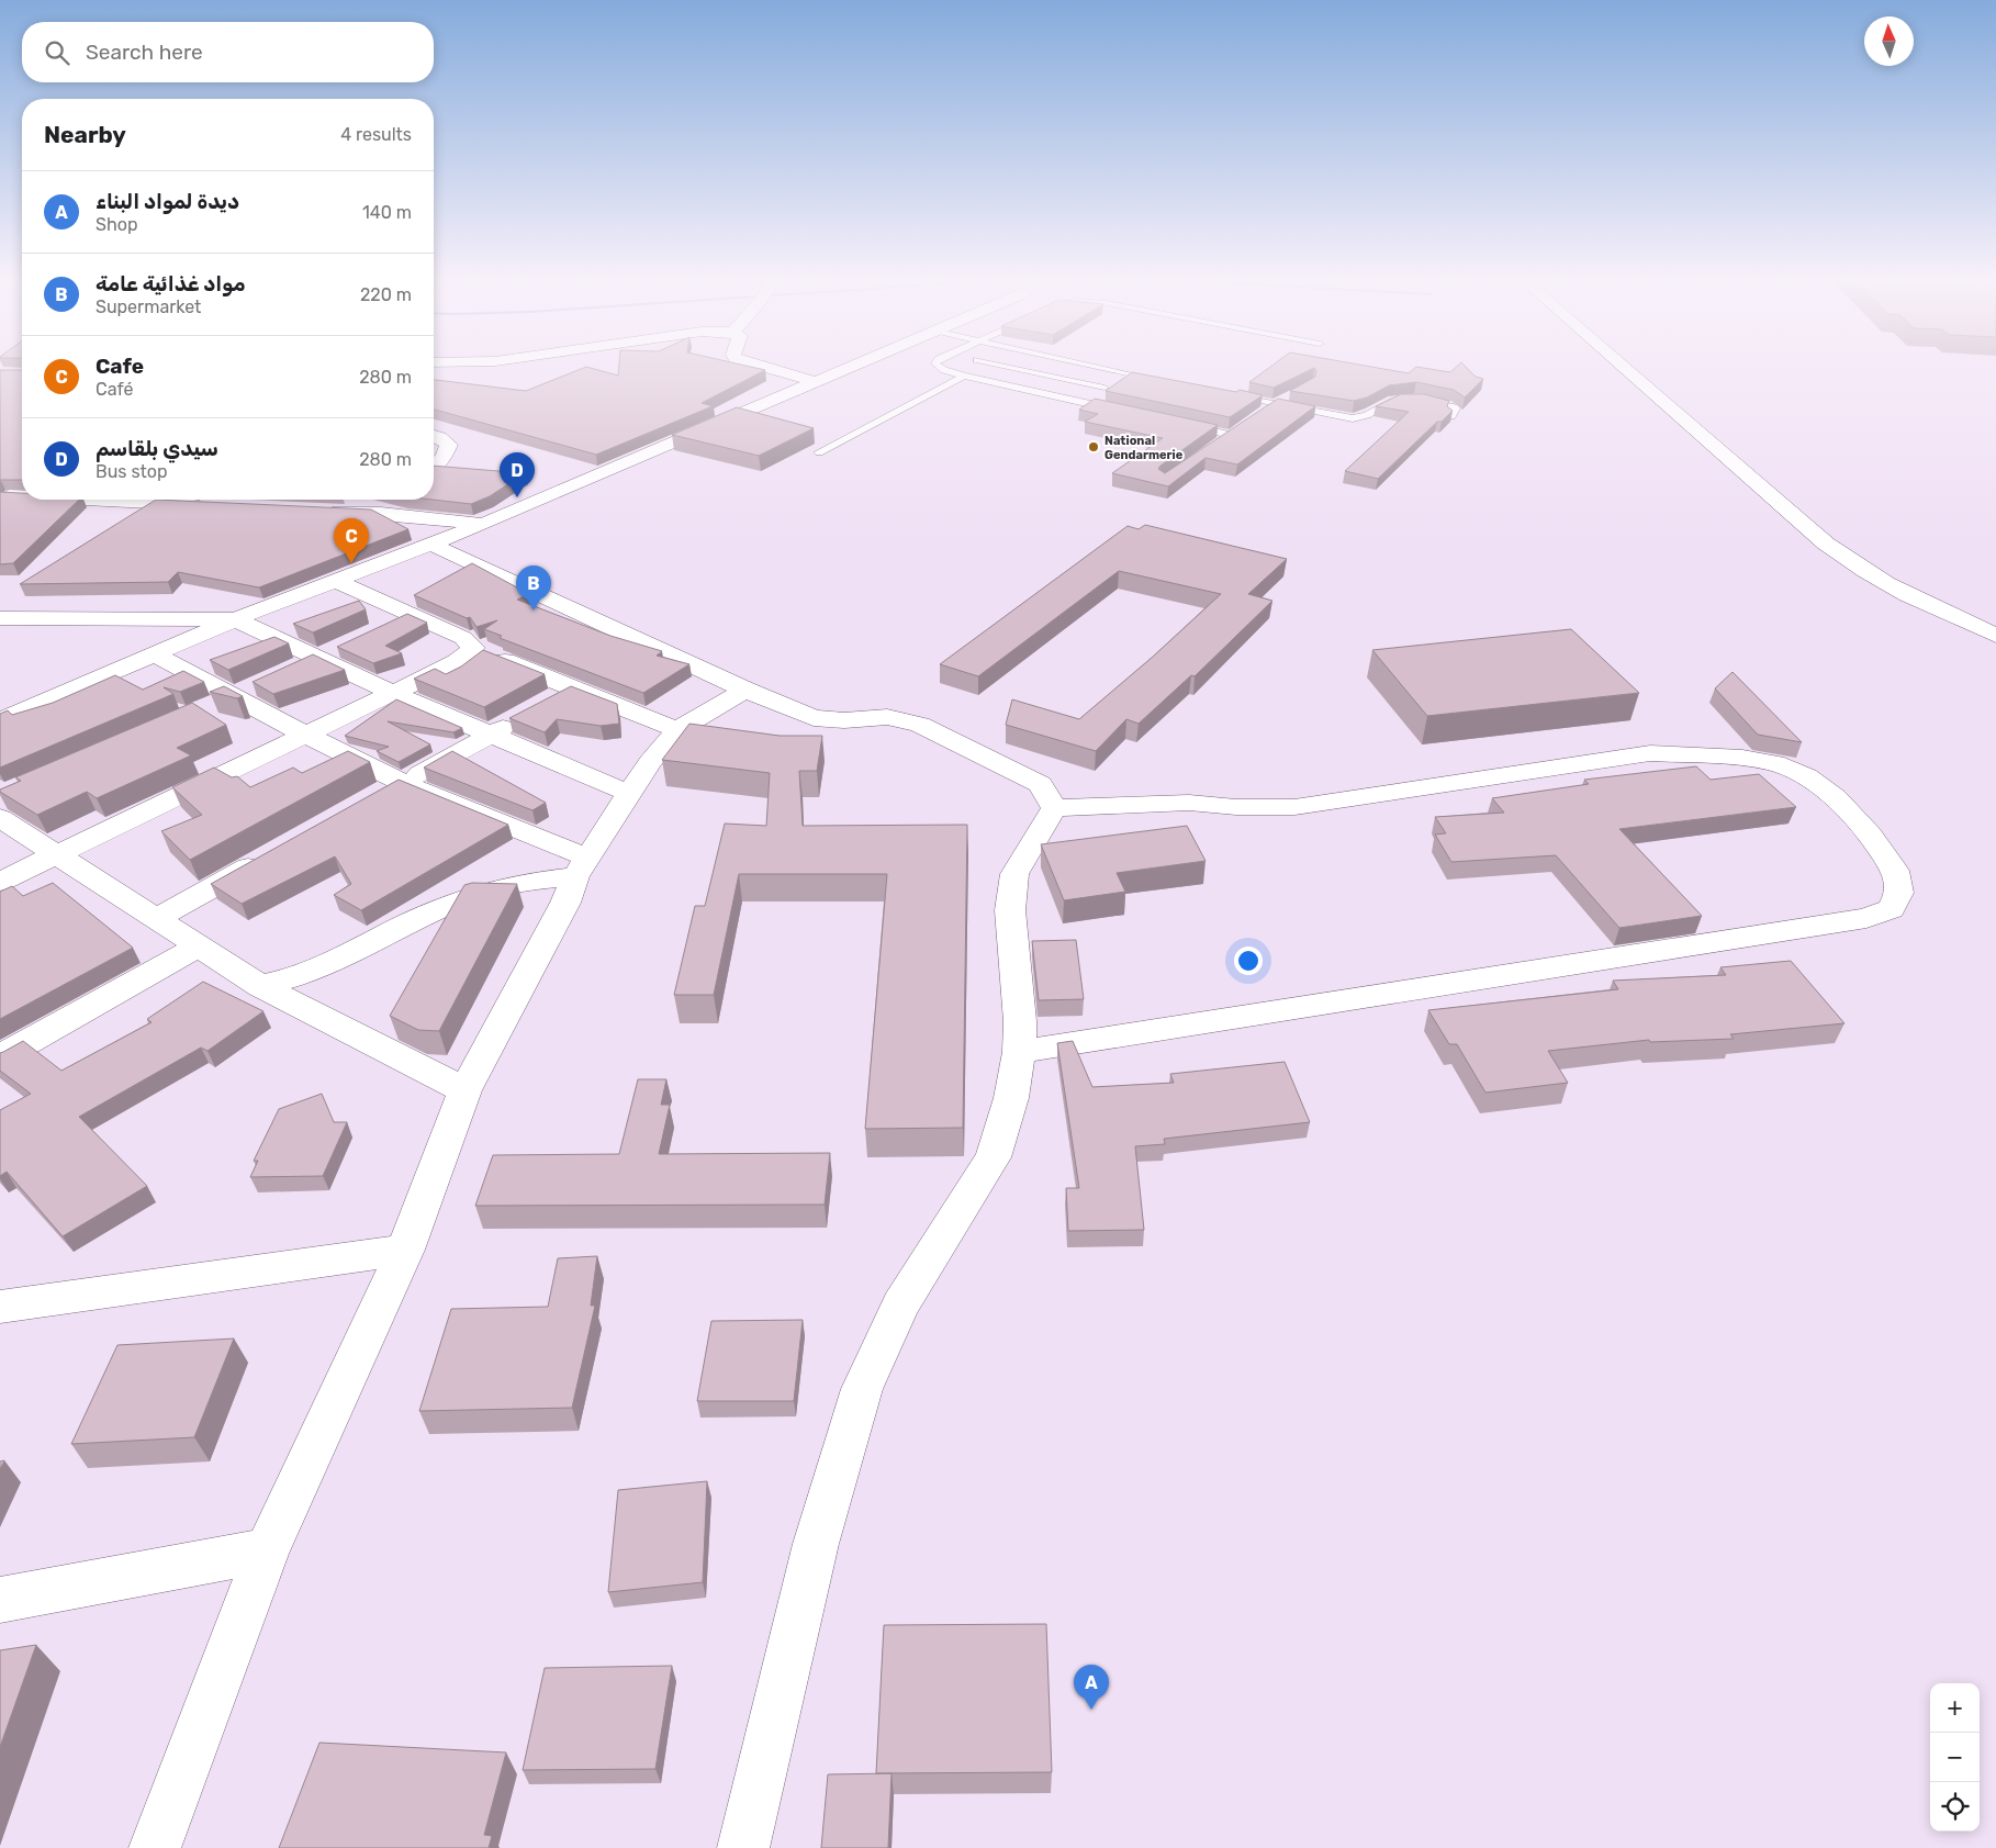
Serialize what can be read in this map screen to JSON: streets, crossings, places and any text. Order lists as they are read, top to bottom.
{
  "places": ["National Gendarmerie"],
  "north": "top",
  "page": {
    "search": "Search here",
    "heading": ["Nearby", "4 results"],
    "list": [
      {
        "mark": "A",
        "name": "ديدة لمواد البناء",
        "note": "Shop",
        "value": "140 m"
      },
      {
        "mark": "B",
        "name": "مواد غذائية عامة",
        "note": "Supermarket",
        "value": "220 m"
      },
      {
        "mark": "C",
        "name": "Cafe",
        "note": "Café",
        "value": "280 m"
      },
      {
        "mark": "D",
        "name": "سيدي بلقاسم",
        "note": "Bus stop",
        "value": "280 m"
      }
    ],
    "pins": [
      "D",
      "C",
      "B",
      "A"
    ],
    "map_buttons": ["+", "−"]
  }
}
